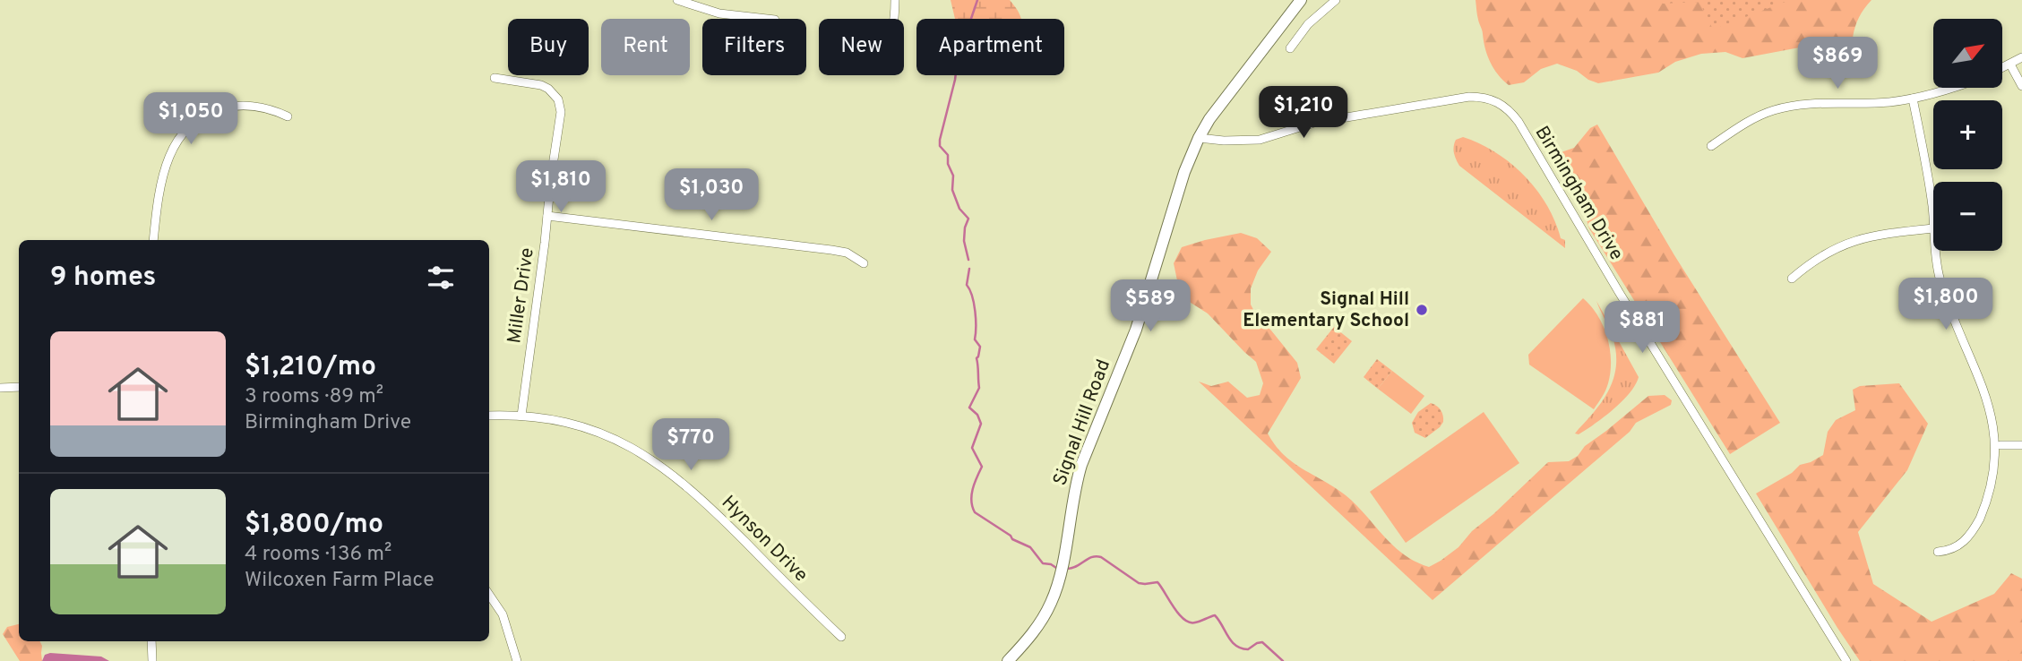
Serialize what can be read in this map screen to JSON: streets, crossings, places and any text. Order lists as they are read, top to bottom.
{
  "streets": {
    "main road": ["Signal Hill Road"],
    "street": ["Birmingham Drive", "Miller Drive", "Hynson Drive"]
  },
  "crossings": [
    ["Birmingham Drive", "Signal Hill Road"],
    ["Miller Drive", "Hynson Drive"]
  ],
  "places": ["Signal Hill Elementary School"],
  "north": "top right",
  "page": {
    "map_buttons": ["+", "−"],
    "chip": [
      "Buy",
      "Rent",
      "Filters",
      "New",
      "Apartment"
    ],
    "price": [
      "$869",
      "$1,210",
      "$1,050",
      "$1,810",
      "$1,030",
      "$1,800",
      "$589",
      "$881",
      "$770"
    ],
    "heading": "9 homes",
    "list": [
      {
        "name": "$1,210/mo",
        "note": "3 rooms · 89 m² · Birmingham Drive"
      },
      {
        "name": "$1,800/mo",
        "note": "4 rooms · 136 m² · Wilcoxen Farm Place"
      }
    ]
  }
}
